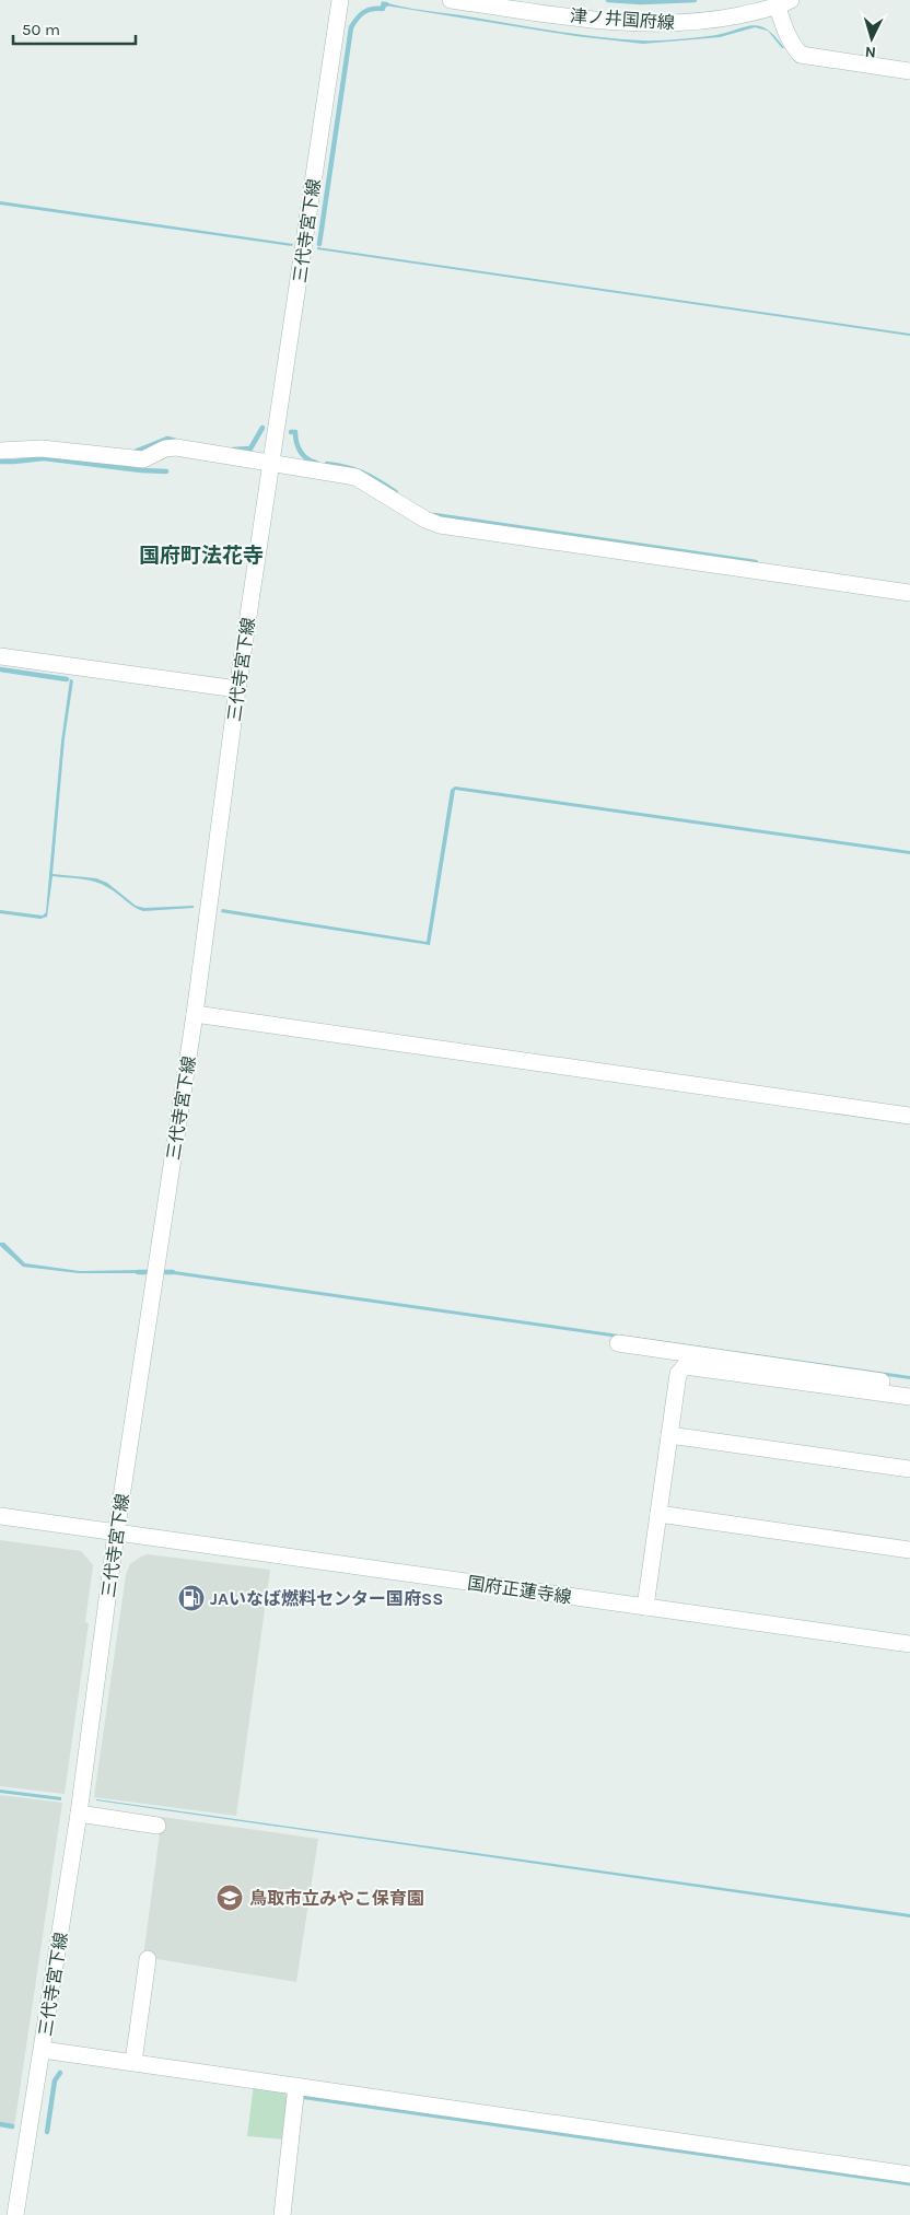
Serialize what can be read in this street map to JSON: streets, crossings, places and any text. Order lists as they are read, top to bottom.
{
  "streets": {
    "street": ["津ノ井国府線", "三代寺宮下線", "国府正蓮寺線"]
  },
  "crossings": [
    ["三代寺宮下線", "国府正蓮寺線"]
  ],
  "districts": ["国府町法花寺"],
  "places": {
    "fuel station": ["JAいなば燃料センター国府SS"],
    "school or university": ["鳥取市立みやこ保育園"]
  },
  "scale_bar": "50 m",
  "north": "bottom"
}
